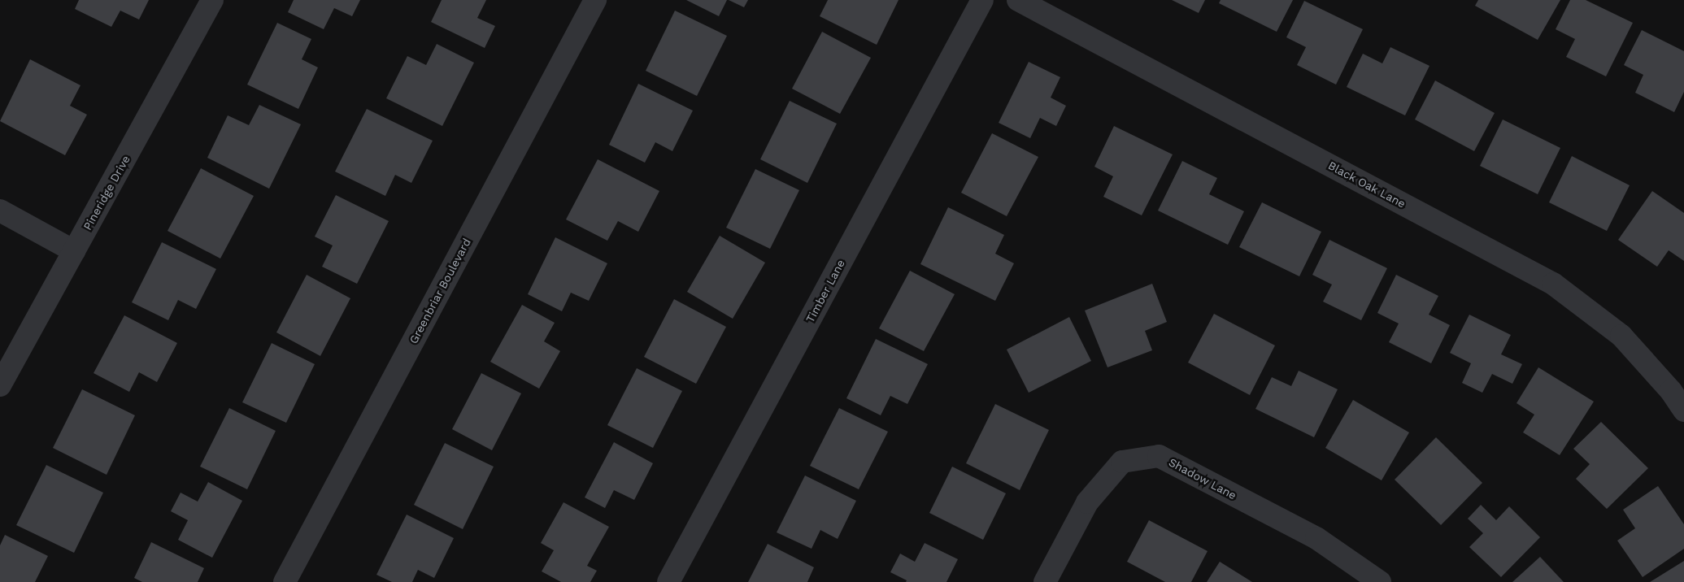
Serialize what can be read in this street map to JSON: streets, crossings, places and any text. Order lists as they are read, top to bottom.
{
  "streets": {
    "street": [
      "Black Oak Lane",
      "Pineridge Drive",
      "Greenbriar Boulevard",
      "Timber Lane",
      "Shadow Lane"
    ]
  }
}
